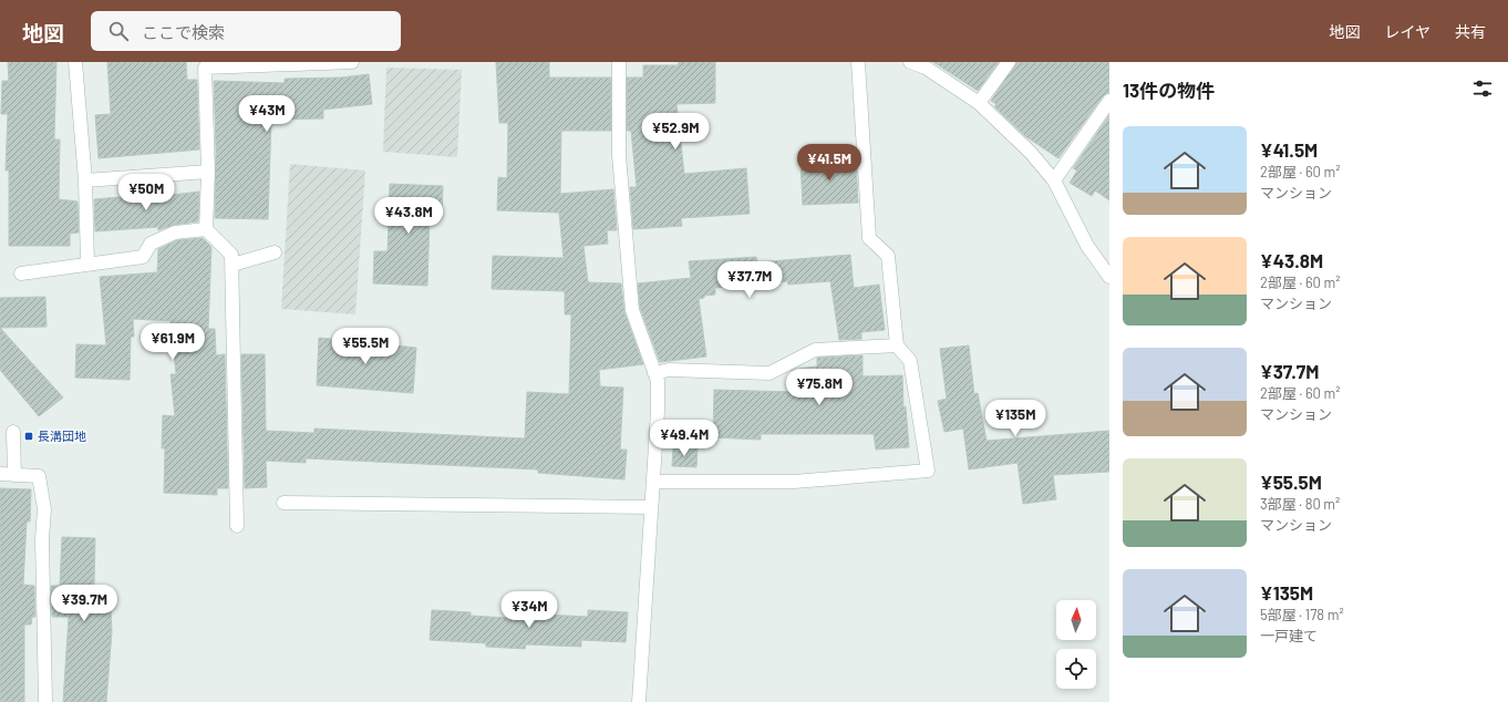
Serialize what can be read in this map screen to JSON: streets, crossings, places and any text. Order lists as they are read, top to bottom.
{
  "places": {
    "transit": ["長溝団地"]
  },
  "north": "top",
  "page": {
    "header": "地図",
    "search": "ここで検索",
    "nav": ["地図", "レイヤ", "共有"],
    "heading": "13件の物件",
    "price": [
      "¥43M",
      "¥52.9M",
      "¥41.5M",
      "¥50M",
      "¥43.8M",
      "¥37.7M",
      "¥61.9M",
      "¥55.5M",
      "¥75.8M",
      "¥135M",
      "¥49.4M",
      "¥39.7M",
      "¥34M"
    ],
    "list": [
      {
        "name": "¥41.5M",
        "note": "2部屋 · 60 m² · マンション"
      },
      {
        "name": "¥43.8M",
        "note": "2部屋 · 60 m² · マンション"
      },
      {
        "name": "¥37.7M",
        "note": "2部屋 · 60 m² · マンション"
      },
      {
        "name": "¥55.5M",
        "note": "3部屋 · 80 m² · マンション"
      },
      {
        "name": "¥135M",
        "note": "5部屋 · 178 m² · 一戸建て"
      }
    ]
  }
}
